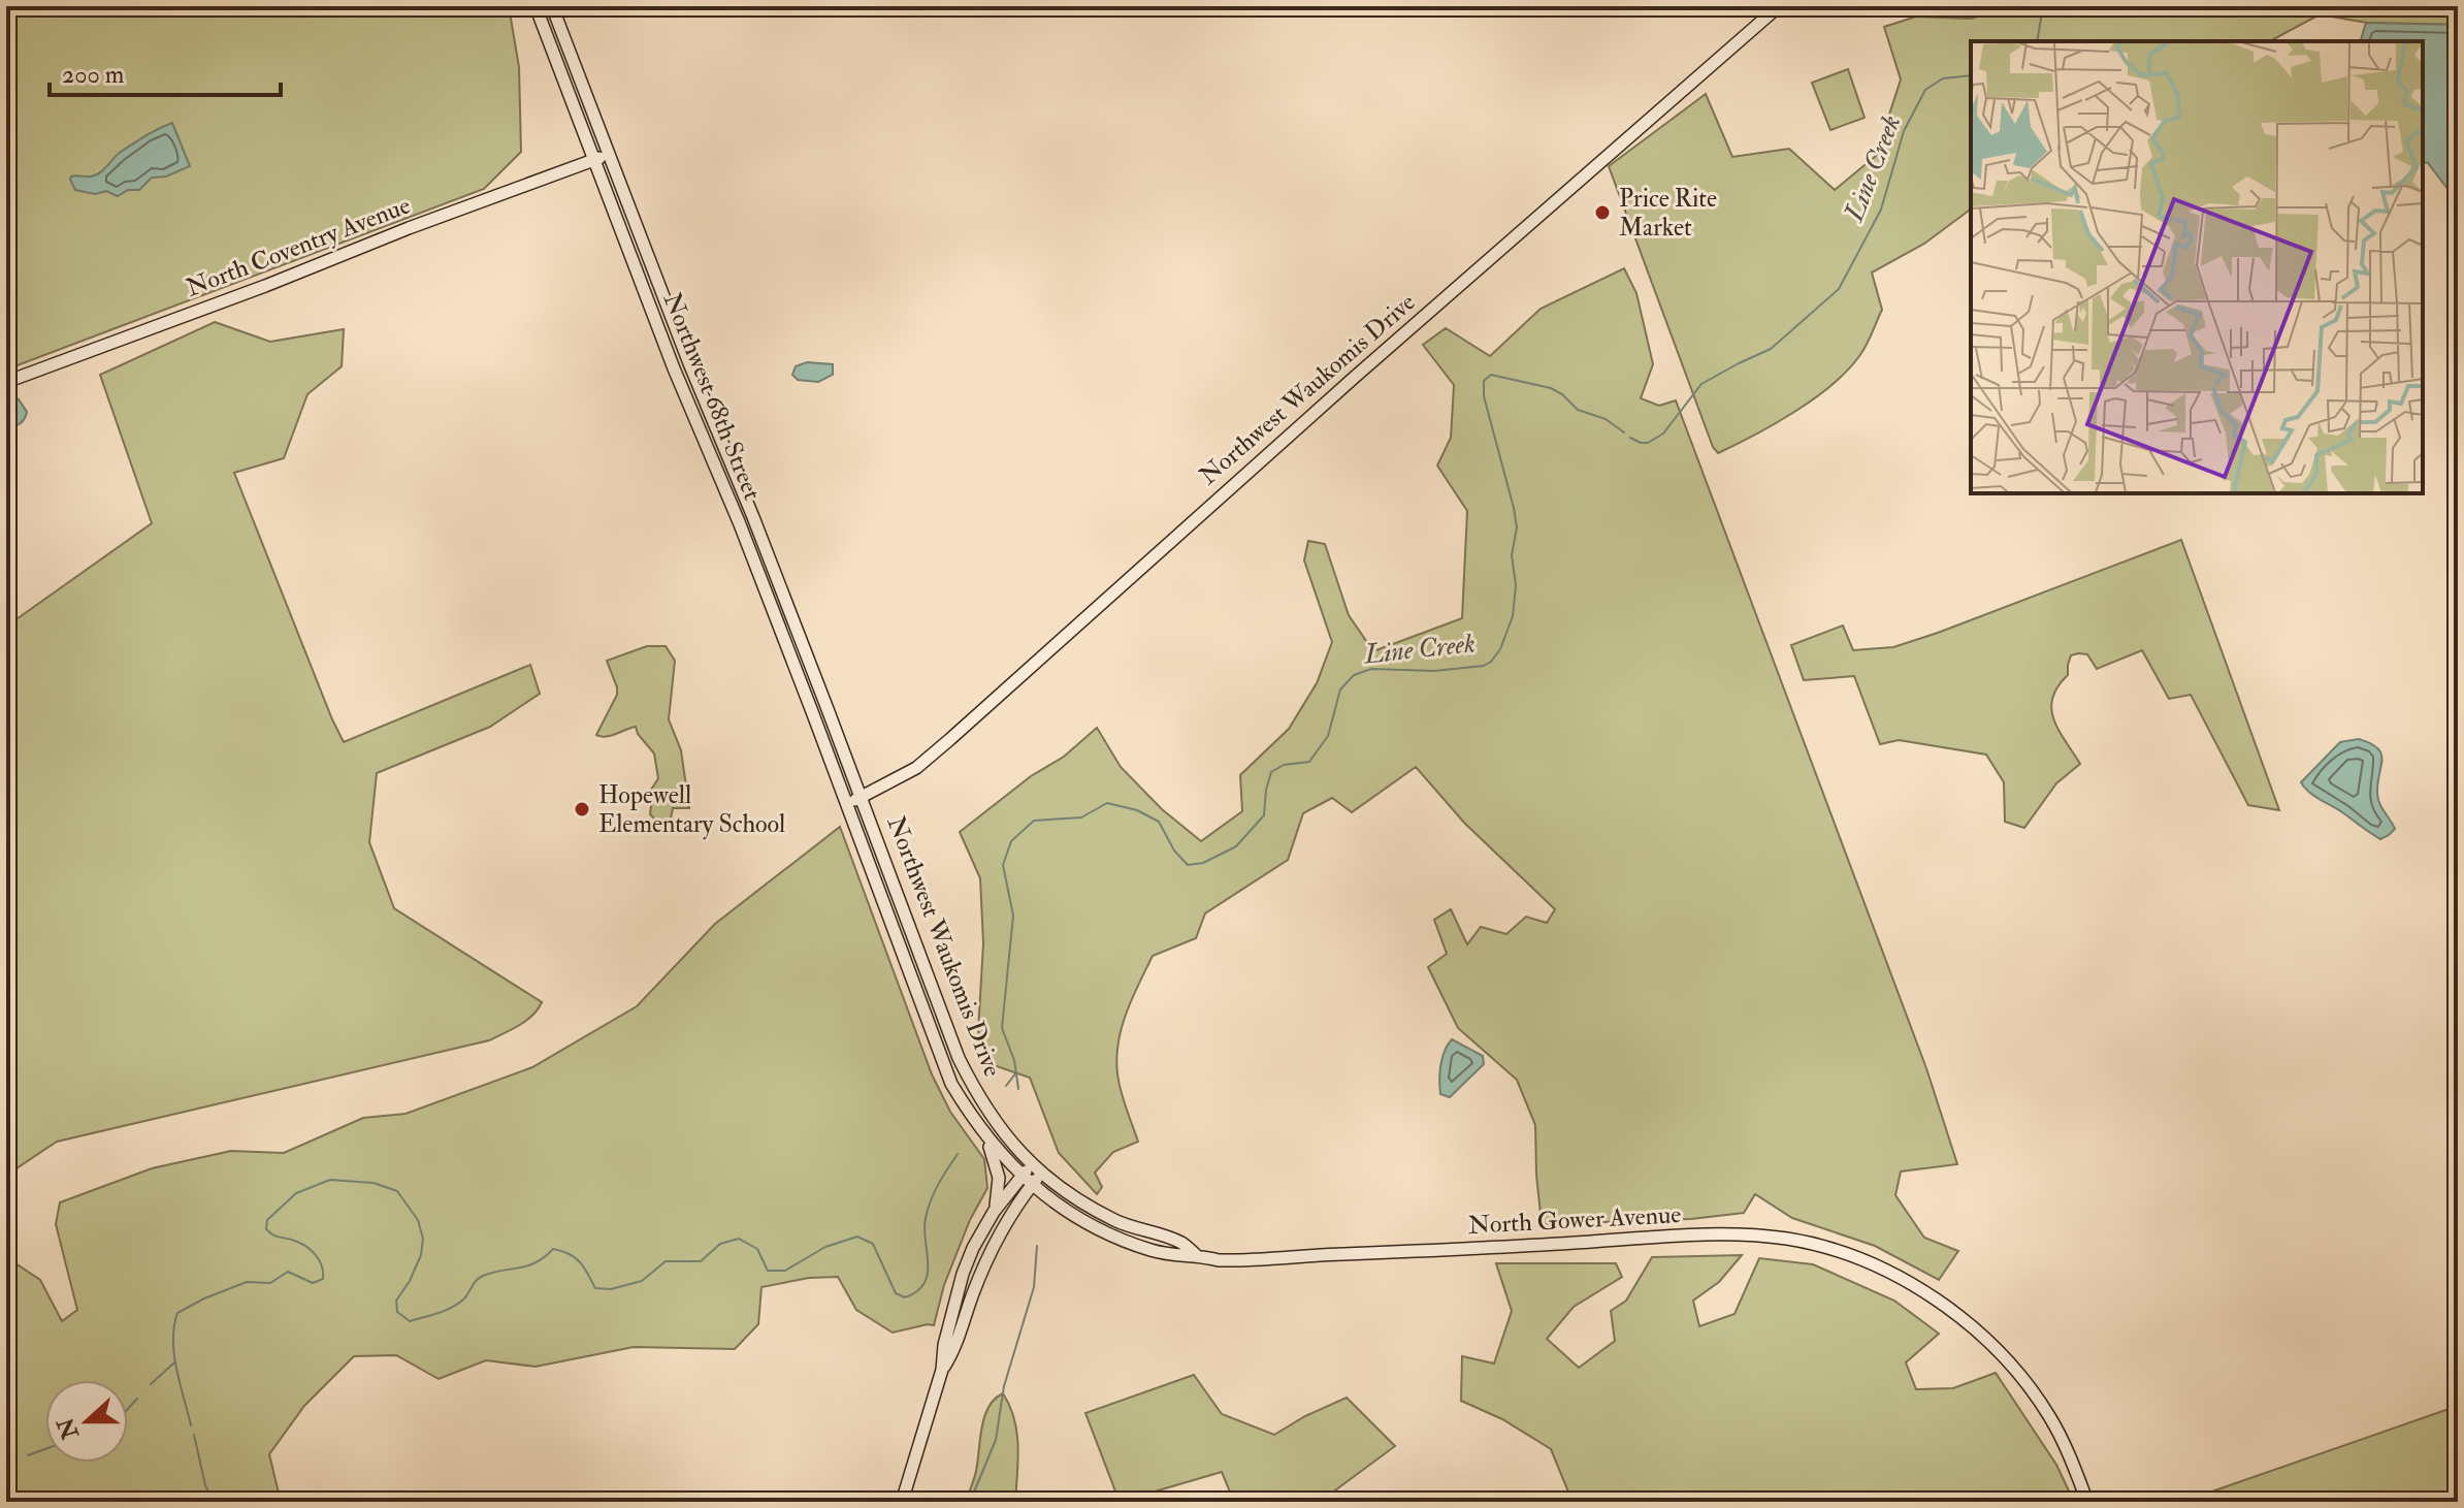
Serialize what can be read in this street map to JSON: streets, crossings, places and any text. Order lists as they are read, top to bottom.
{
  "streets": {
    "main road": [
      "North Coventry Avenue",
      "Northwest Waukomis Drive",
      "Northwest 68th Street",
      "North Gower Avenue"
    ]
  },
  "crossings": [
    ["North Coventry Avenue", "Northwest 68th Street"],
    ["Northwest Waukomis Drive", "Northwest 68th Street"],
    ["Northwest Waukomis Drive", "North Gower Avenue"]
  ],
  "water": ["Line Creek"],
  "places": ["Price Rite Market", "Hopewell Elementary School"],
  "scale_bar": "200 m",
  "north": "left"
}
